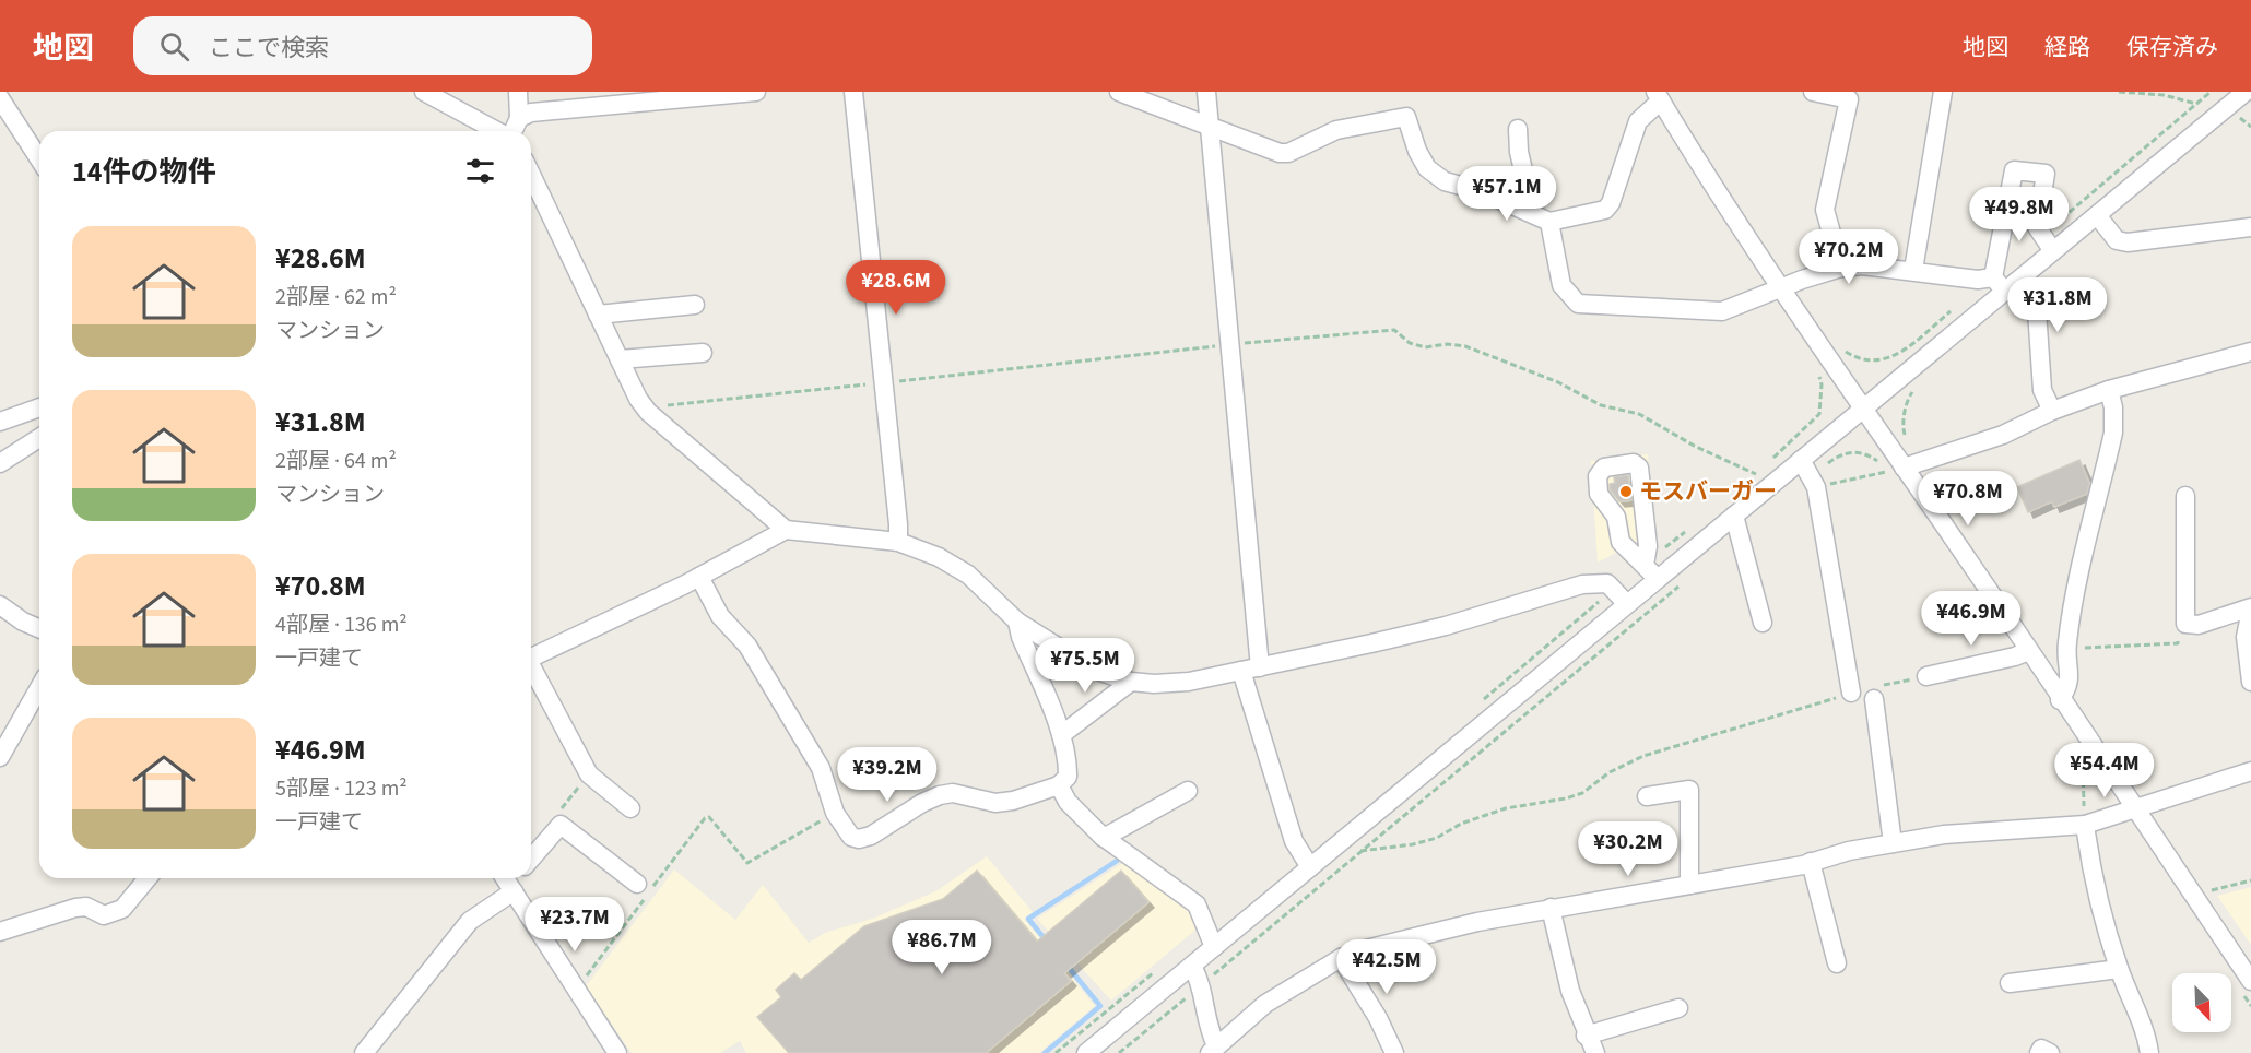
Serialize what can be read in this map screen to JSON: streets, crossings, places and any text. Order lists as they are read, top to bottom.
{
  "places": ["モスバーガー"],
  "north": "bottom right",
  "page": {
    "header": "地図",
    "search": "ここで検索",
    "nav": ["地図", "経路", "保存済み"],
    "heading": "14件の物件",
    "price": [
      "¥57.1M",
      "¥49.8M",
      "¥70.2M",
      "¥28.6M",
      "¥31.8M",
      "¥70.8M",
      "¥46.9M",
      "¥75.5M",
      "¥54.4M",
      "¥39.2M",
      "¥30.2M",
      "¥23.7M",
      "¥86.7M",
      "¥42.5M"
    ],
    "list": [
      {
        "name": "¥28.6M",
        "note": "2部屋 · 62 m² · マンション"
      },
      {
        "name": "¥31.8M",
        "note": "2部屋 · 64 m² · マンション"
      },
      {
        "name": "¥70.8M",
        "note": "4部屋 · 136 m² · 一戸建て"
      },
      {
        "name": "¥46.9M",
        "note": "5部屋 · 123 m² · 一戸建て"
      }
    ]
  }
}
